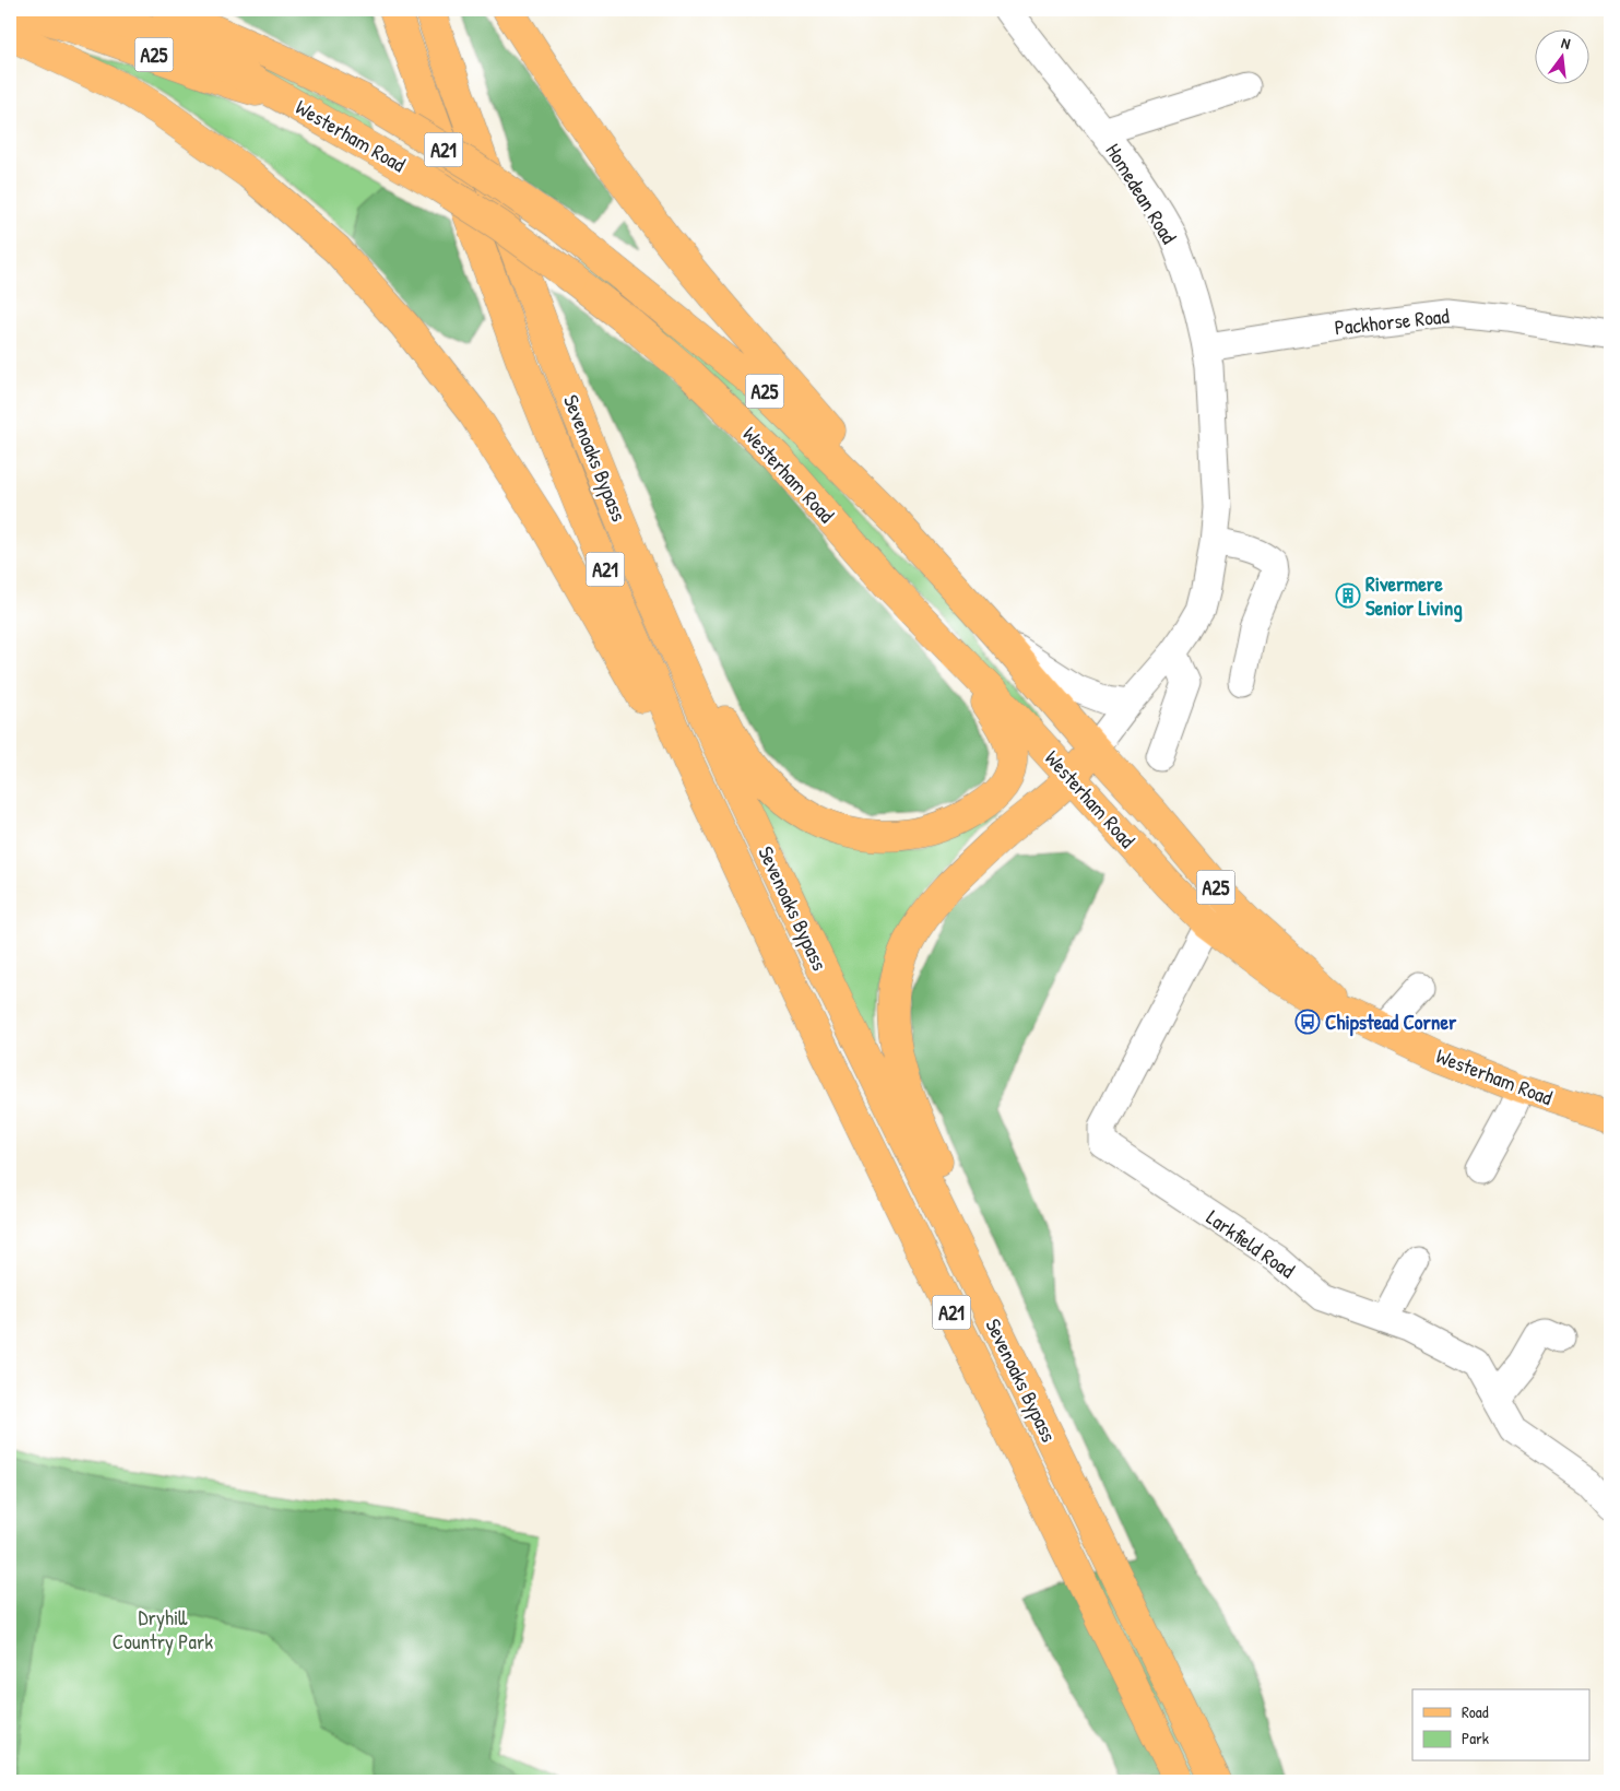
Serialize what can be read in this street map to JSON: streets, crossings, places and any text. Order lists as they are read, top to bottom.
{
  "streets": {
    "main road": [
      "A25",
      "Westerham Road",
      "A21",
      "Sevenoaks Bypass"
    ],
    "street": ["Homedean Road", "Packhorse Road", "Larkfield Road"]
  },
  "crossings": [
    ["Westerham Road", "Homedean Road"],
    ["Westerham Road", "Larkfield Road"],
    ["Homedean Road", "Packhorse Road"]
  ],
  "parks": ["Dryhill Country Park"],
  "places": {
    "building": ["Rivermere Senior Living"],
    "bus stop": ["Chipstead Corner"]
  },
  "legend": ["Road", "Park"],
  "north": "top"
}
